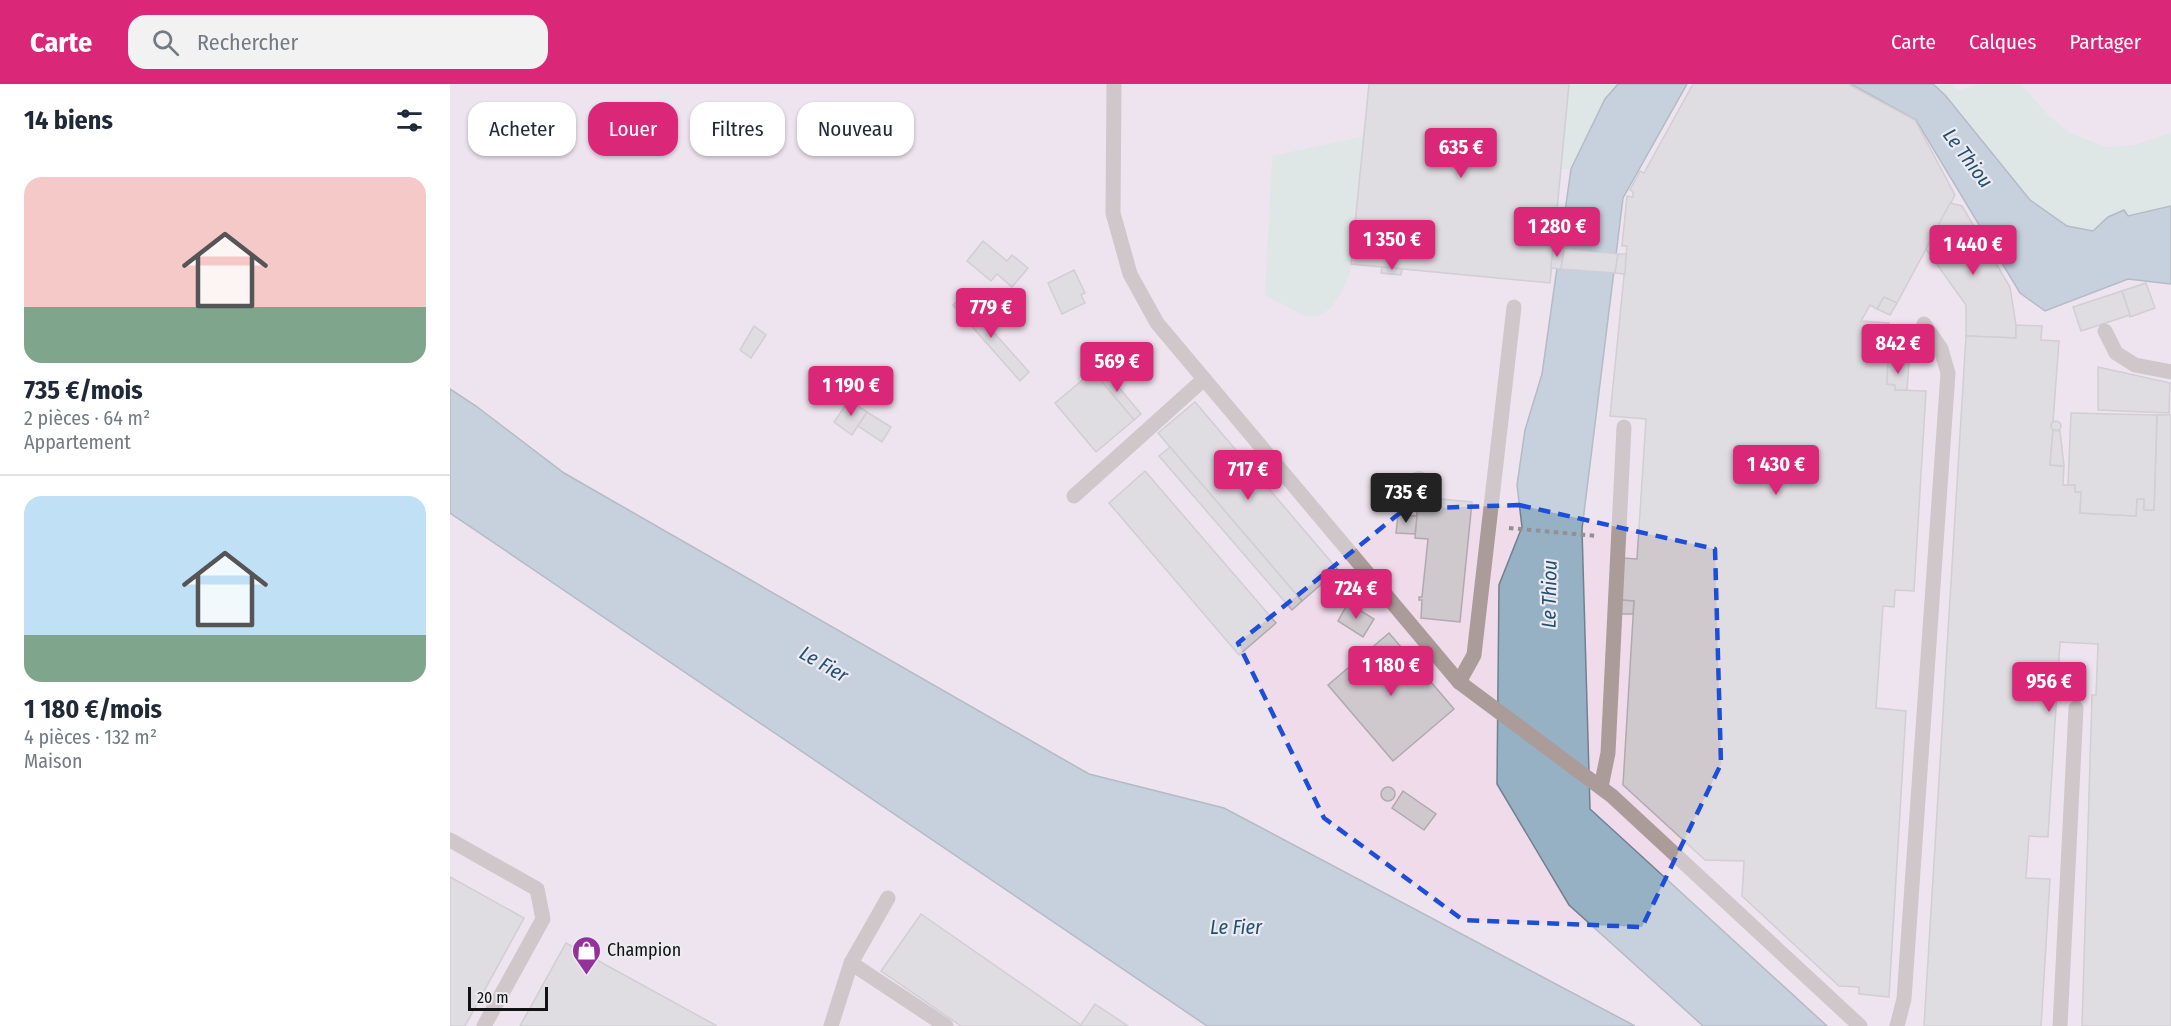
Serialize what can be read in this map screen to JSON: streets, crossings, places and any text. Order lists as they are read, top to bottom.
{
  "water": ["Le Thiou", "Le Fier"],
  "places": {
    "shop": ["Champion"]
  },
  "scale_bar": "20 m",
  "page": {
    "header": "Carte",
    "search": "Rechercher",
    "nav": ["Carte", "Calques", "Partager"],
    "heading": "14 biens",
    "chip": [
      "Acheter",
      "Louer",
      "Filtres",
      "Nouveau"
    ],
    "price": [
      "635 €",
      "1 280 €",
      "1 350 €",
      "1 440 €",
      "779 €",
      "842 €",
      "569 €",
      "1 190 €",
      "1 430 €",
      "717 €",
      "735 €",
      "724 €",
      "1 180 €",
      "956 €"
    ],
    "list": [
      {
        "name": "735 €/mois",
        "note": "2 pièces · 64 m² · Appartement"
      },
      {
        "name": "1 180 €/mois",
        "note": "4 pièces · 132 m² · Maison"
      }
    ],
    "scale": "20 m"
  }
}
